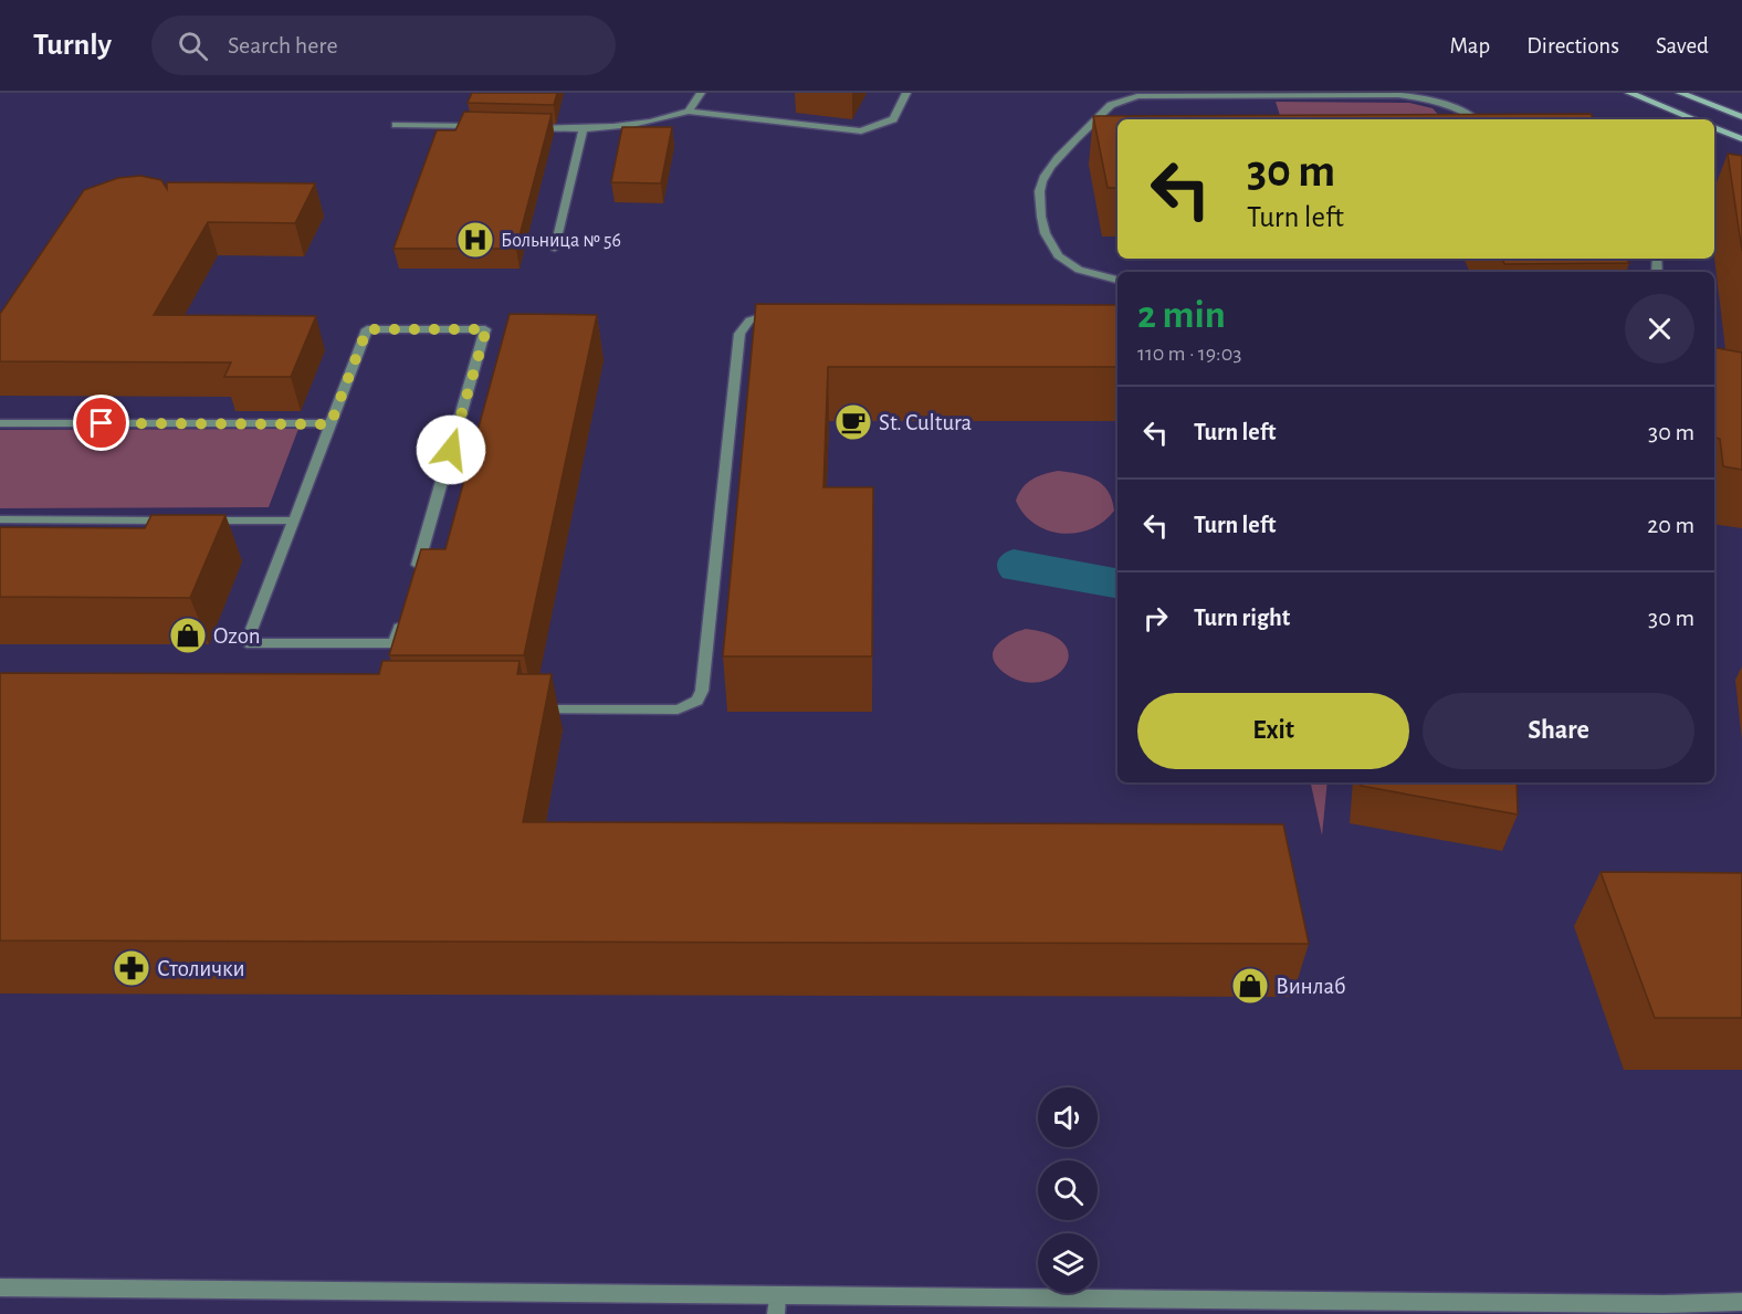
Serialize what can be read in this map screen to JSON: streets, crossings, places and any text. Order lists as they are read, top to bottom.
{
  "places": {
    "hospital": ["Больница № 56"],
    "cafe": ["St. Cultura"],
    "shop": ["Ozon", "Винлаб"],
    "pharmacy": ["Столички"]
  },
  "page": {
    "header": "Turnly",
    "search": "Search here",
    "nav": ["Map", "Directions", "Saved"],
    "turn": ["30 m", "Turn left"],
    "heading": ["2 min", "110 m · 19:03"],
    "list": [
      {
        "name": "Turn left",
        "value": "30 m"
      },
      {
        "name": "Turn left",
        "value": "20 m"
      },
      {
        "name": "Turn right",
        "value": "30 m"
      }
    ],
    "buttons": ["Exit", "Share"]
  }
}
